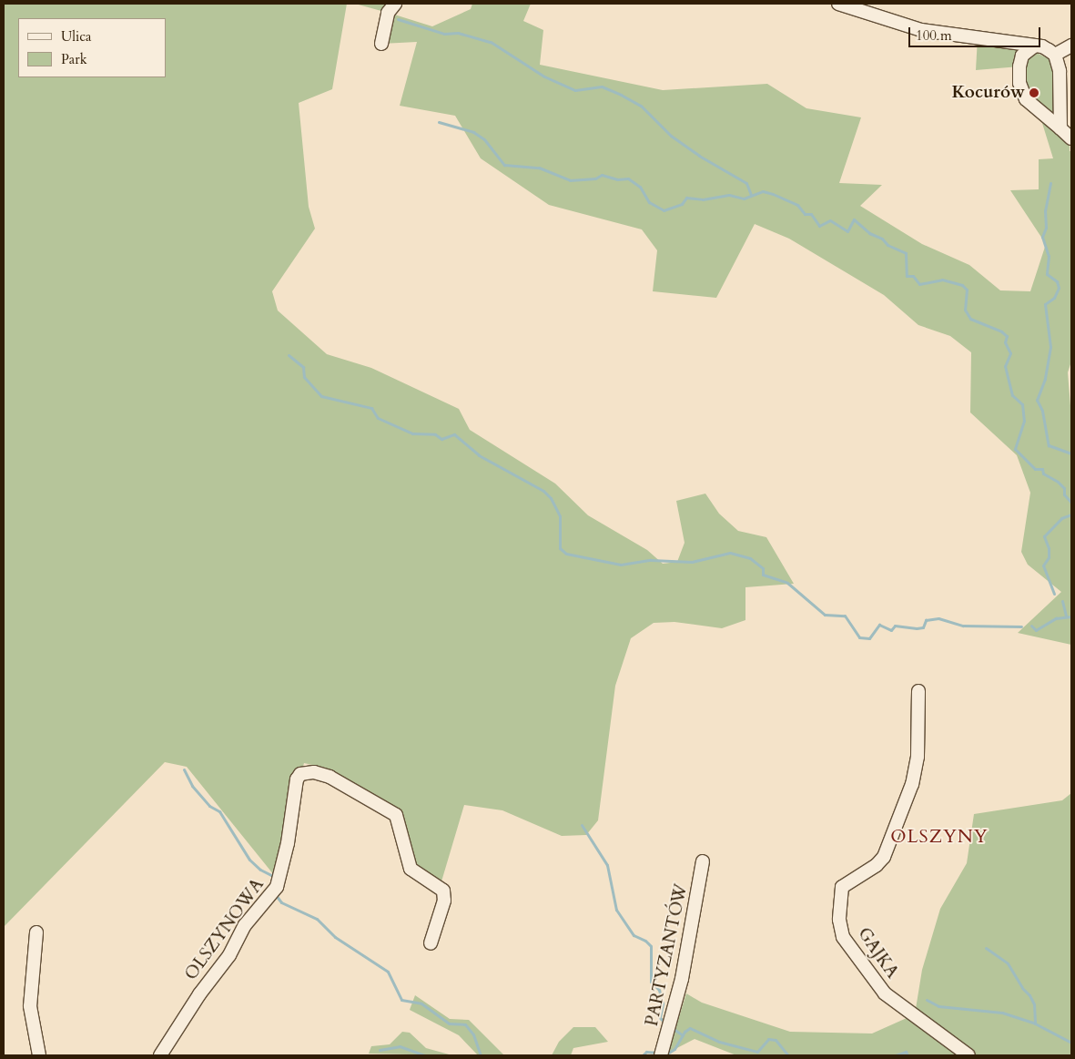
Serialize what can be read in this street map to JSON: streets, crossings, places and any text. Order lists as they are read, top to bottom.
{
  "streets": {
    "street": ["OLSZYNOWA", "GAJKA", "PARTYZANTÓW"]
  },
  "districts": ["OLSZYNY"],
  "places": ["Kocurów"],
  "legend": ["Ulica", "Park"],
  "scale_bar": "100 m"
}
